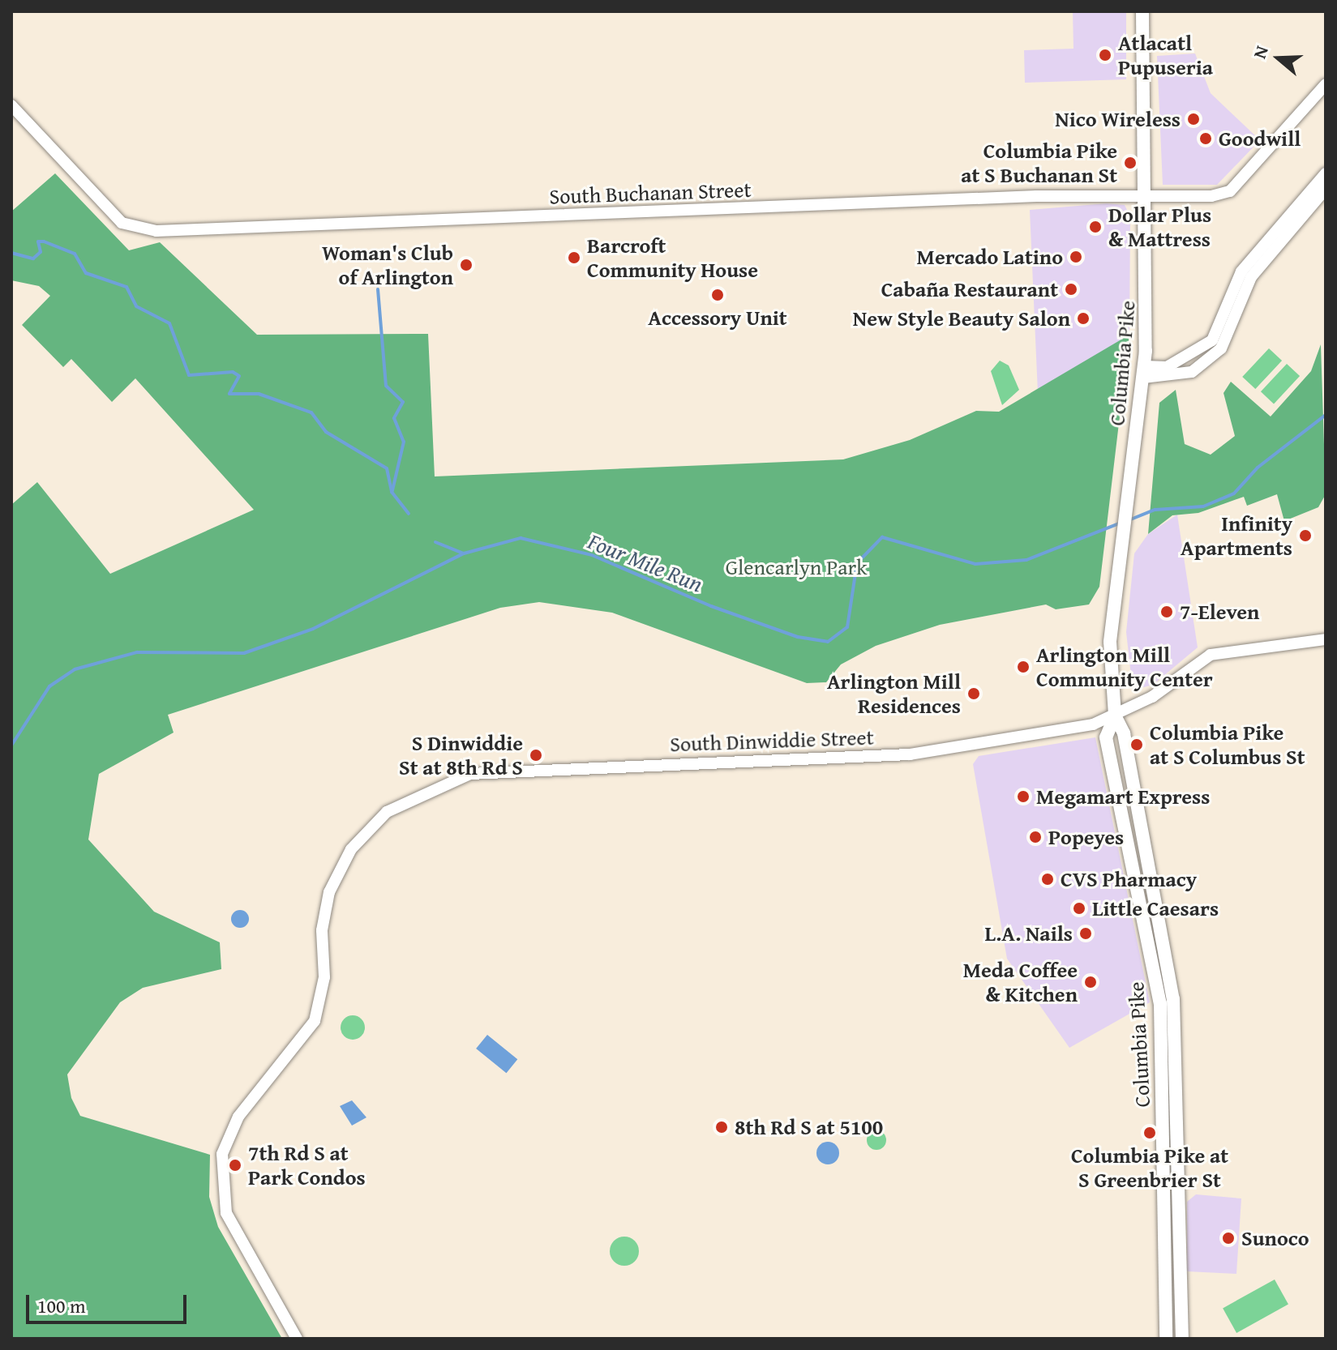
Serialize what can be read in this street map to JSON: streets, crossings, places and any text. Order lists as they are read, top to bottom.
{
  "streets": {
    "main road": ["Columbia Pike"],
    "street": ["South Buchanan Street", "South Dinwiddie Street"]
  },
  "crossings": [
    ["South Buchanan Street", "Columbia Pike"],
    ["Columbia Pike", "South Dinwiddie Street"]
  ],
  "water": ["Four Mile Run"],
  "parks": ["Glencarlyn Park"],
  "places": [
    "Atlacatl Pupuseria",
    "Nico Wireless",
    "Goodwill",
    "Columbia Pike at S Buchanan St",
    "Dollar Plus & Mattress",
    "Mercado Latino",
    "Barcroft Community House",
    "Woman's Club of Arlington",
    "Cabaña Restaurant",
    "Accessory Unit",
    "New Style Beauty Salon",
    "Infinity Apartments",
    "7-Eleven",
    "Arlington Mill Community Center",
    "Arlington Mill Residences",
    "Columbia Pike at S Columbus St",
    "S Dinwiddie St at 8th Rd S",
    "Megamart Express",
    "Popeyes",
    "CVS Pharmacy",
    "Little Caesars",
    "L.A. Nails",
    "Meda Coffee & Kitchen",
    "8th Rd S at 5100",
    "Columbia Pike at S Greenbrier St",
    "7th Rd S at Park Condos",
    "Sunoco"
  ],
  "scale_bar": "100 m",
  "north": "left"
}
